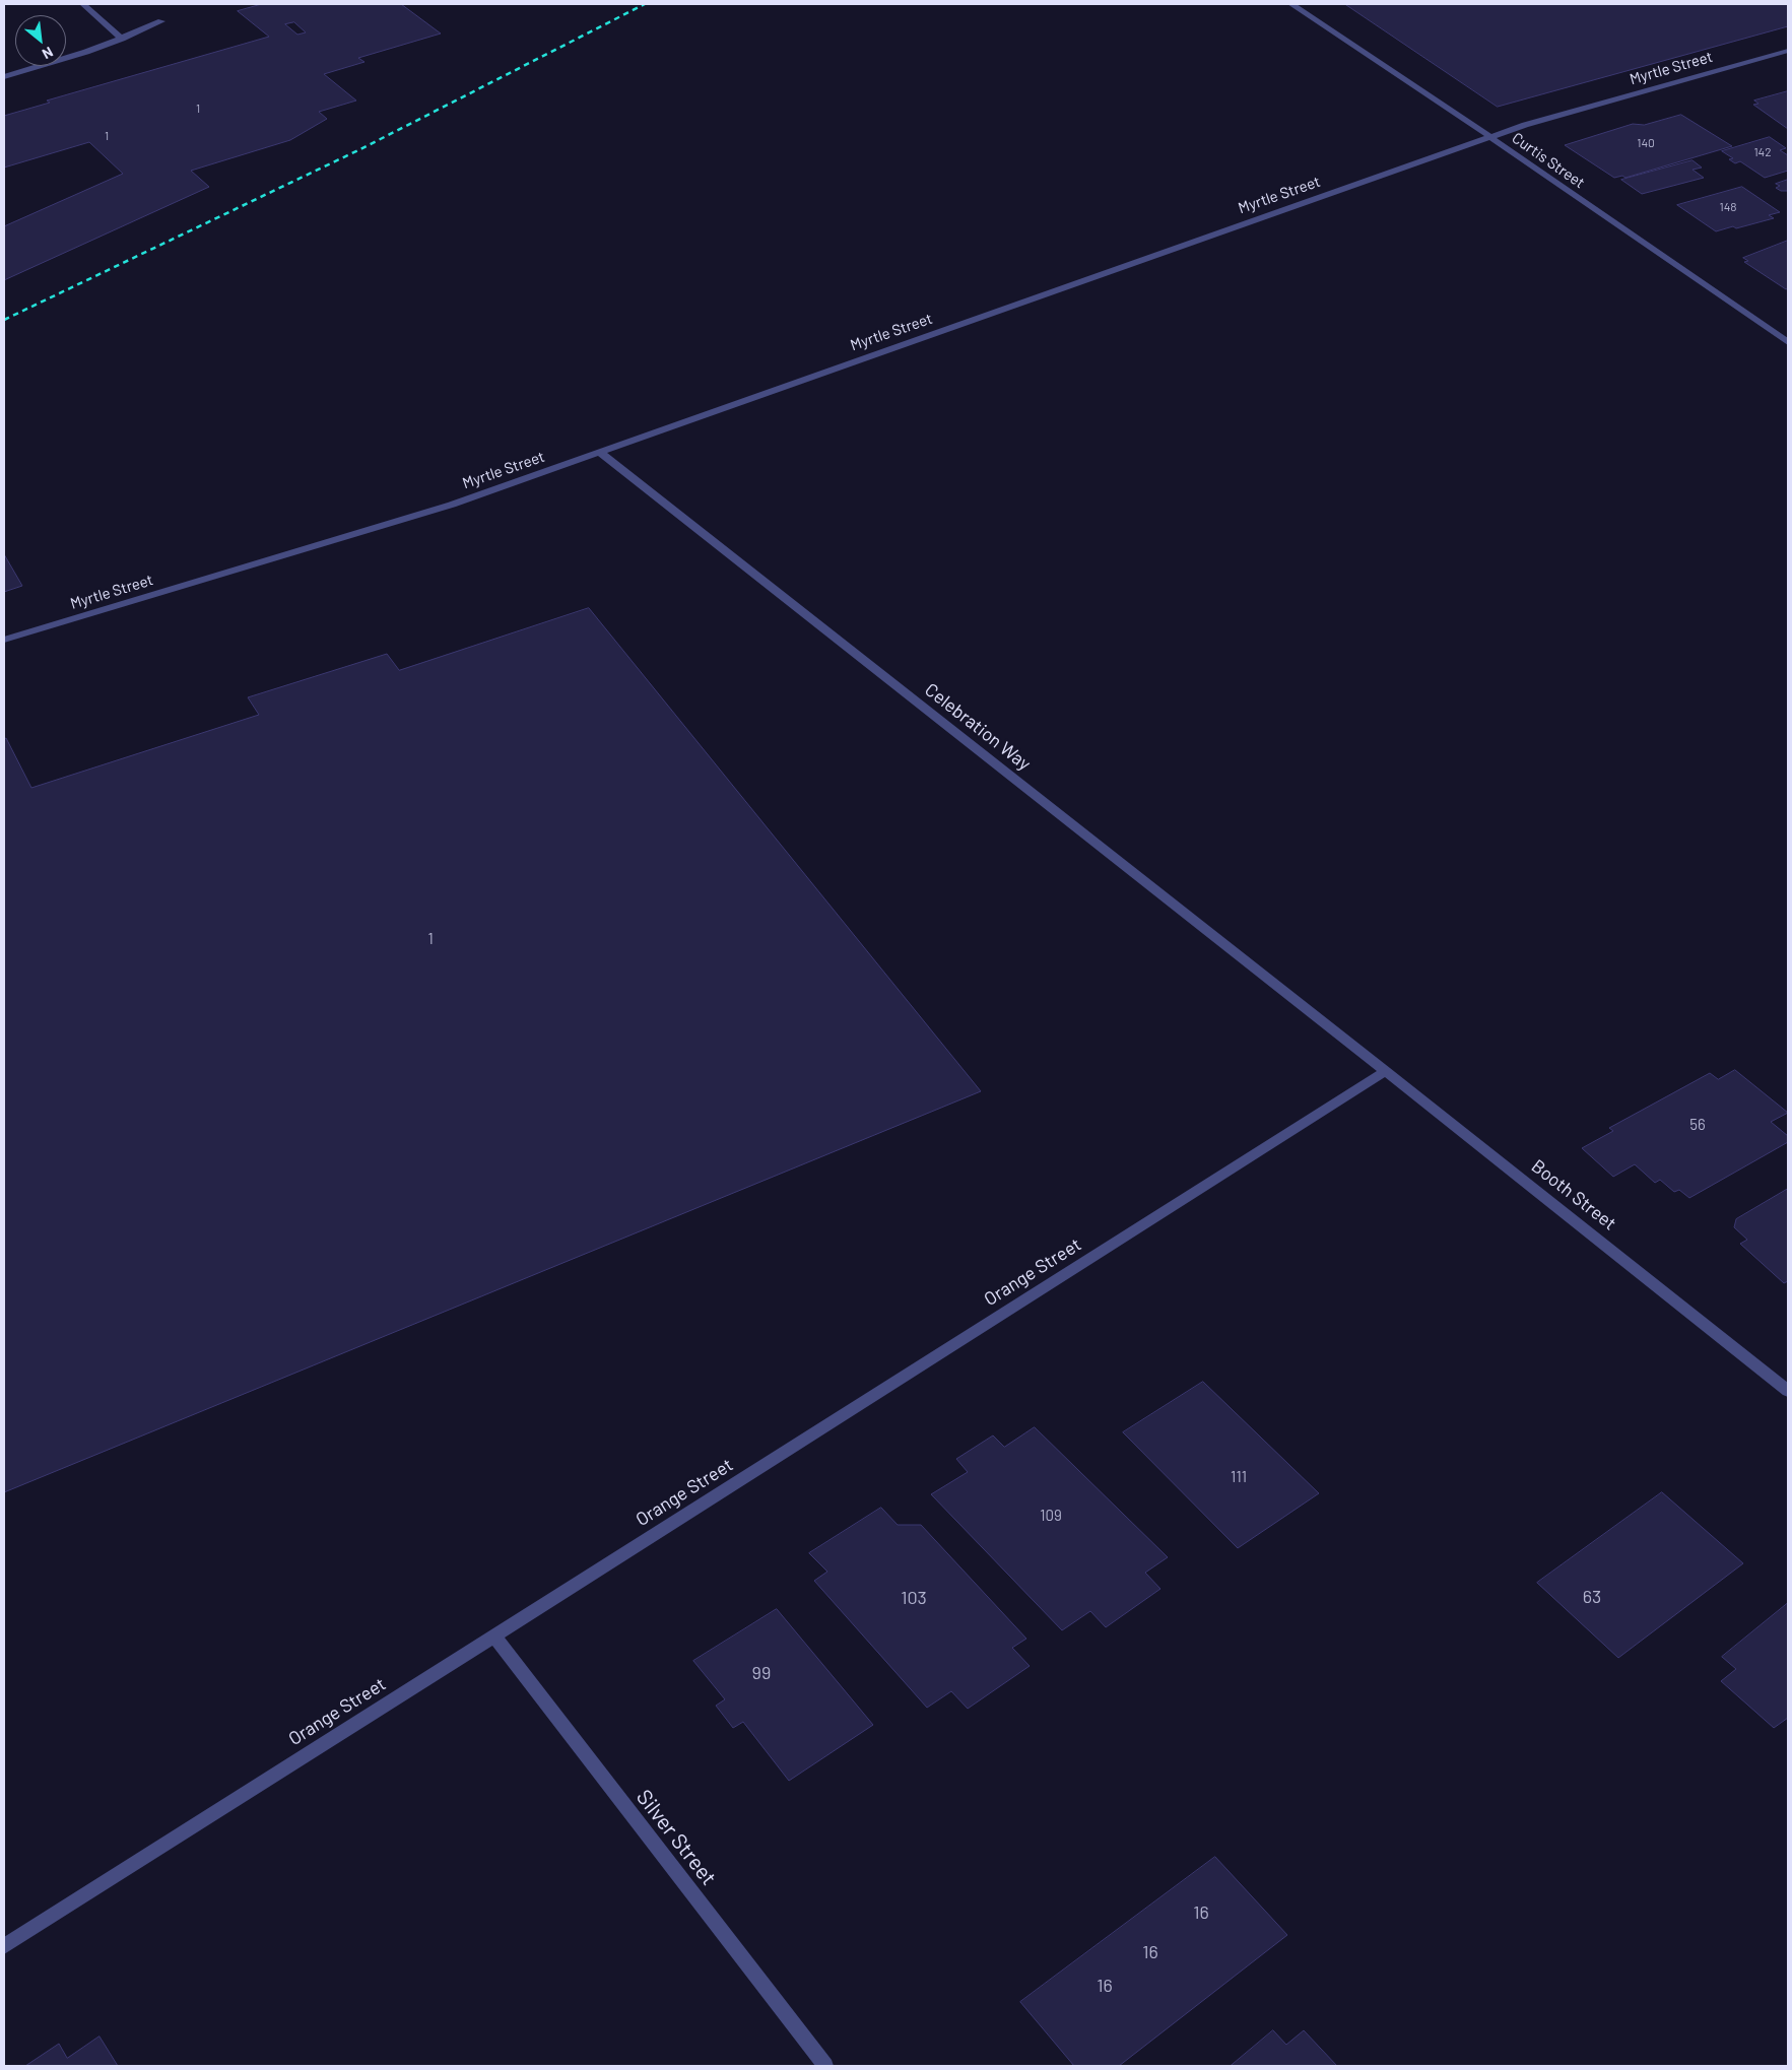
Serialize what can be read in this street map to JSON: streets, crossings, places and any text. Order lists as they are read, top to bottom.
{
  "streets": {
    "street": [
      "Myrtle Street",
      "Curtis Street",
      "Celebration Way",
      "Booth Street",
      "Orange Street",
      "Silver Street"
    ]
  },
  "crossings": [
    ["Myrtle Street", "Curtis Street"],
    ["Myrtle Street", "Celebration Way"],
    ["Celebration Way", "Booth Street"],
    ["Booth Street", "Orange Street"],
    ["Orange Street", "Silver Street"]
  ],
  "house_numbers": [
    "1",
    "1",
    "140",
    "142",
    "148",
    "1",
    "56",
    "111",
    "109",
    "63",
    "103",
    "99",
    "16",
    "16",
    "16"
  ],
  "north": "bottom right"
}
